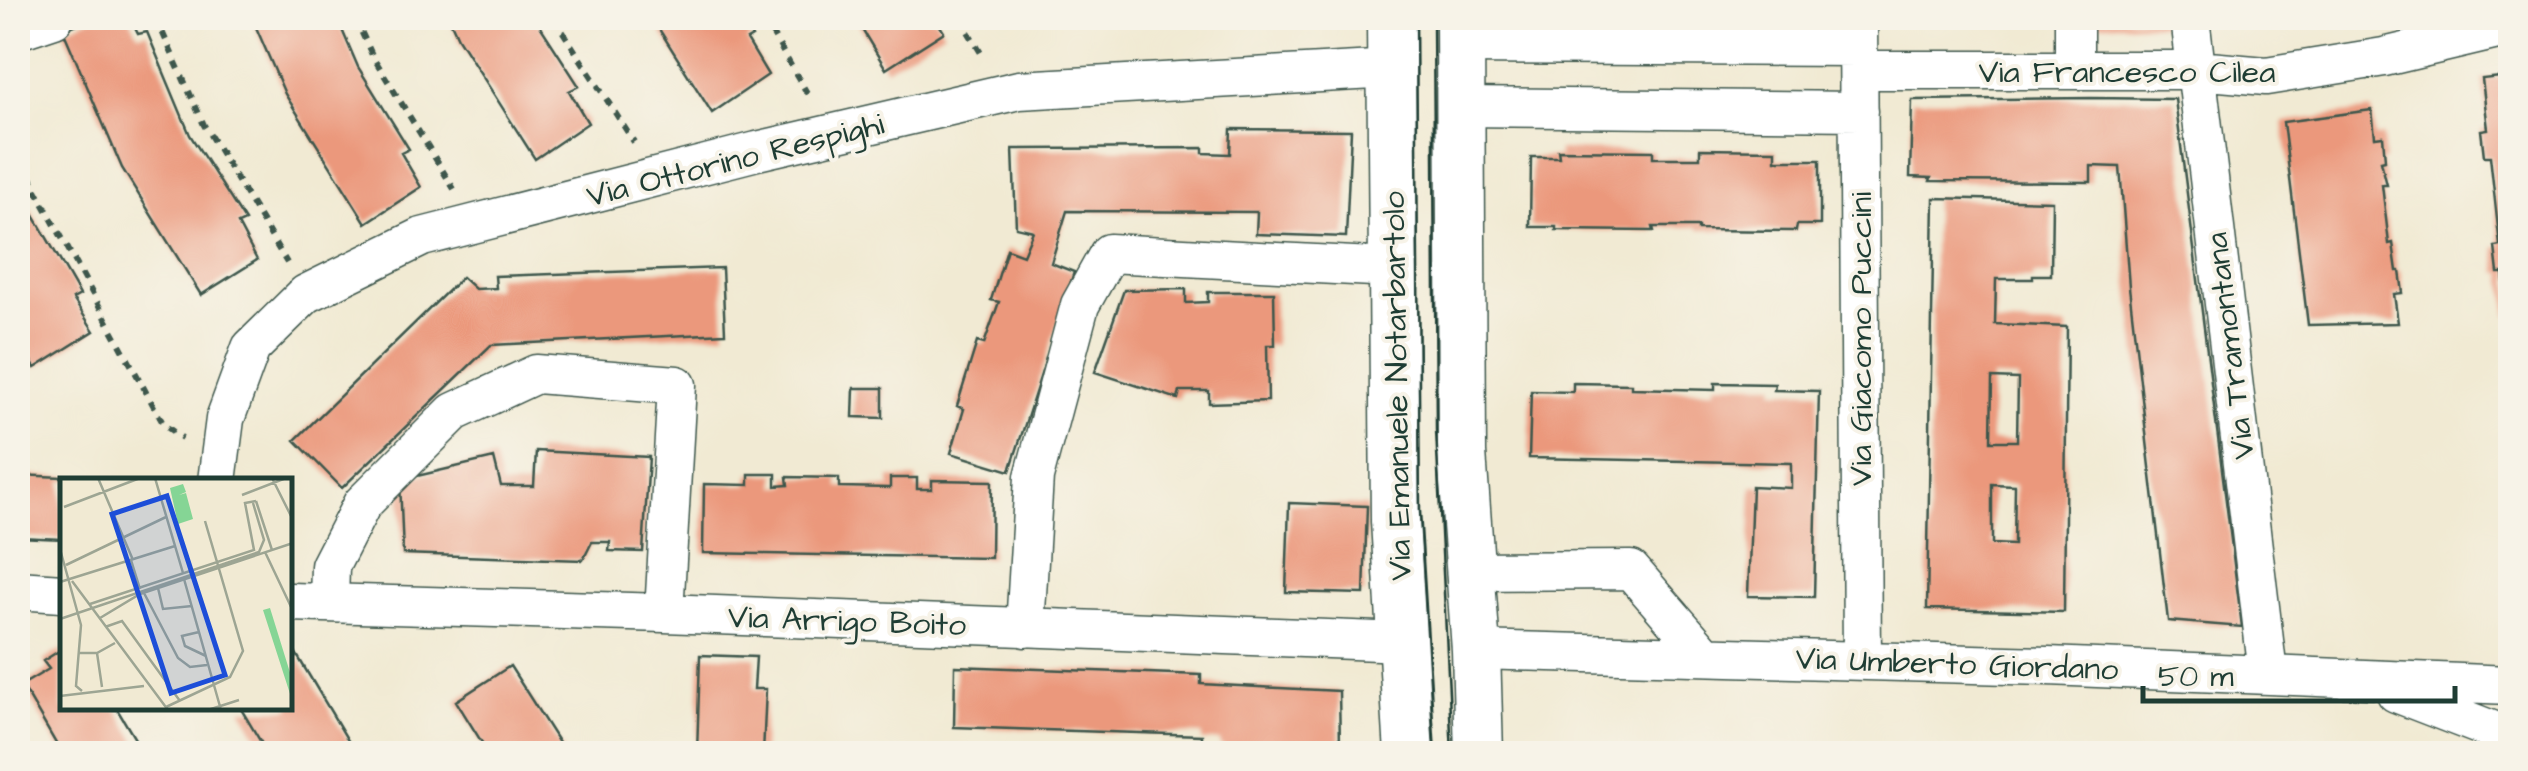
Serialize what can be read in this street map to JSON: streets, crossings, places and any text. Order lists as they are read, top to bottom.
{
  "streets": {
    "street": [
      "Via Francesco Cilea",
      "Via Ottorino Respighi",
      "Via Giacomo Puccini",
      "Via Tramontana",
      "Via Emanuele Notarbartolo",
      "Via Arrigo Boito",
      "Via Umberto Giordano"
    ]
  },
  "crossings": [
    ["Via Francesco Cilea", "Via Giacomo Puccini"],
    ["Via Francesco Cilea", "Via Tramontana"],
    ["Via Francesco Cilea", "Via Emanuele Notarbartolo"],
    ["Via Ottorino Respighi", "Via Emanuele Notarbartolo"],
    ["Via Giacomo Puccini", "Via Umberto Giordano"],
    ["Via Tramontana", "Via Umberto Giordano"],
    ["Via Emanuele Notarbartolo", "Via Arrigo Boito"],
    ["Via Emanuele Notarbartolo", "Via Umberto Giordano"]
  ],
  "scale_bar": "50 m"
}
